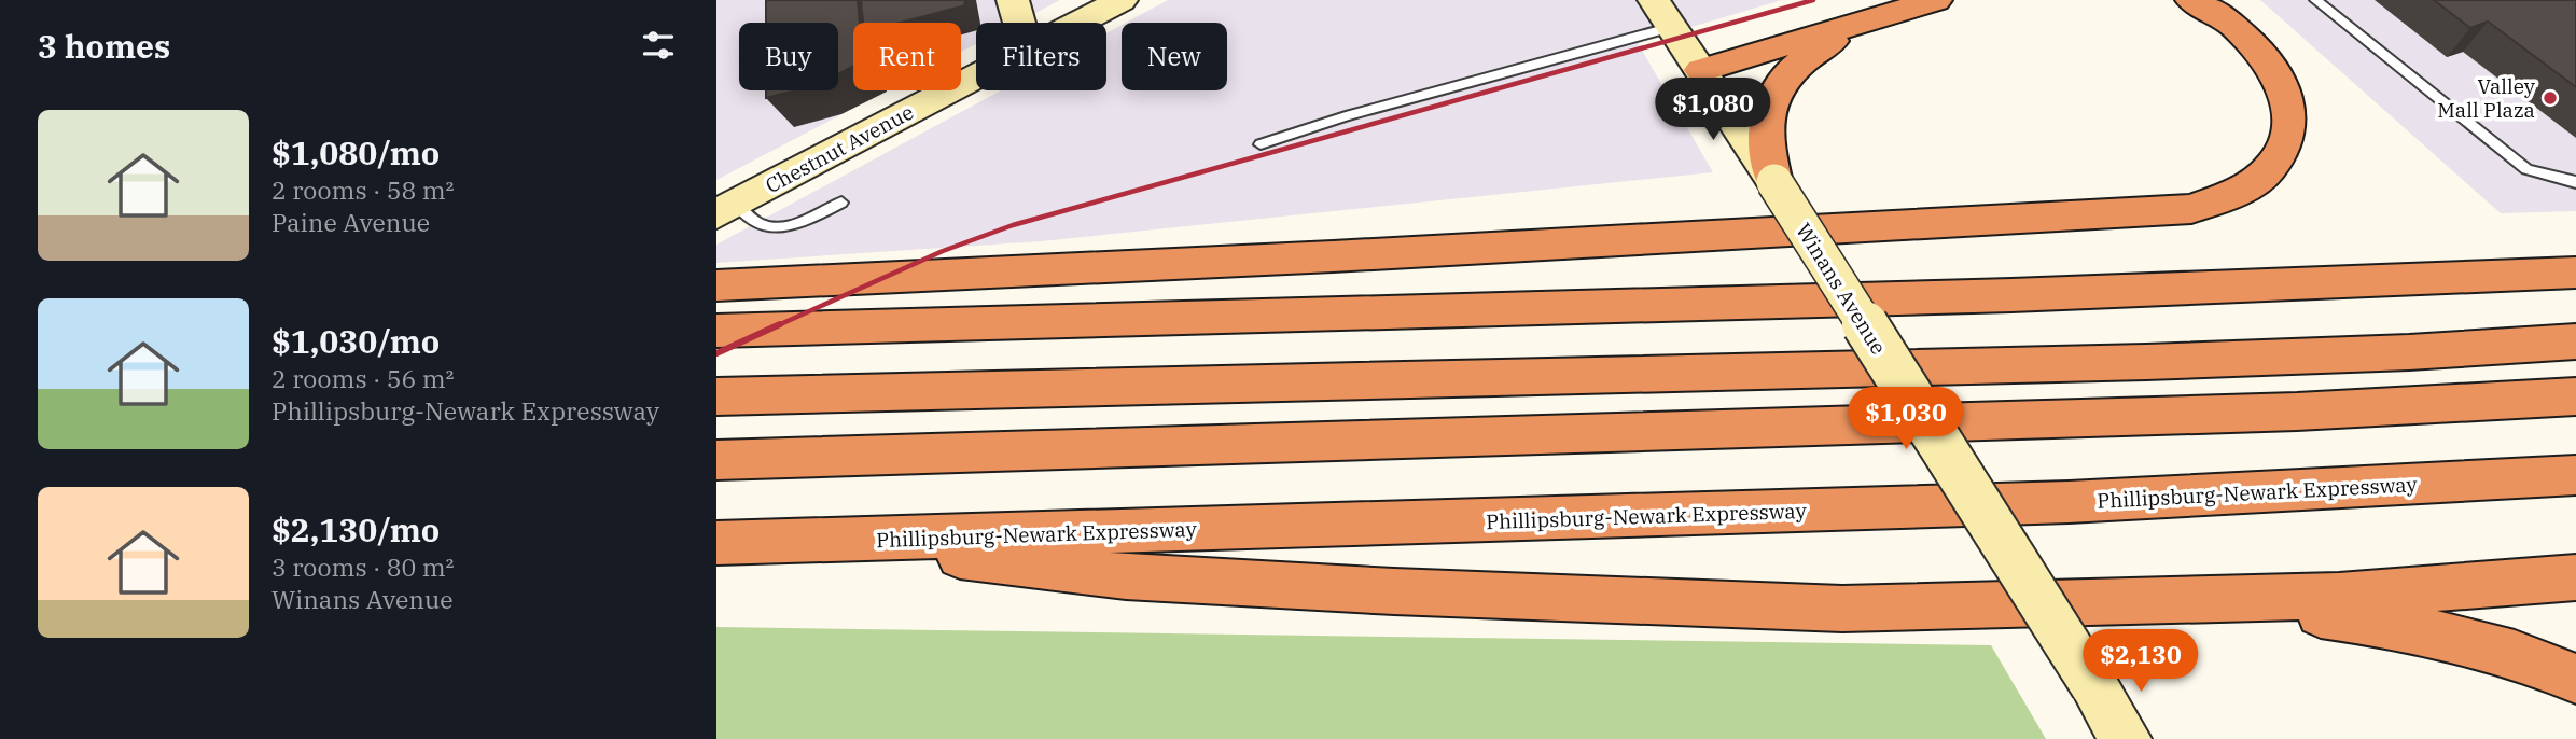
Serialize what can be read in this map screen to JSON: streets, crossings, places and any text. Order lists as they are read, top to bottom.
{
  "streets": {
    "highway": ["Phillipsburg-Newark Expressway"],
    "main road": ["Chestnut Avenue", "Winans Avenue"]
  },
  "places": ["Valley Mall Plaza"],
  "page": {
    "heading": "3 homes",
    "chip": [
      "Buy",
      "Rent",
      "Filters",
      "New"
    ],
    "price": ["$1,080", "$1,030", "$2,130"],
    "list": [
      {
        "name": "$1,080/mo",
        "note": "2 rooms · 58 m² · Paine Avenue"
      },
      {
        "name": "$1,030/mo",
        "note": "2 rooms · 56 m² · Phillipsburg-Newark Expressway"
      },
      {
        "name": "$2,130/mo",
        "note": "3 rooms · 80 m² · Winans Avenue"
      }
    ]
  }
}
